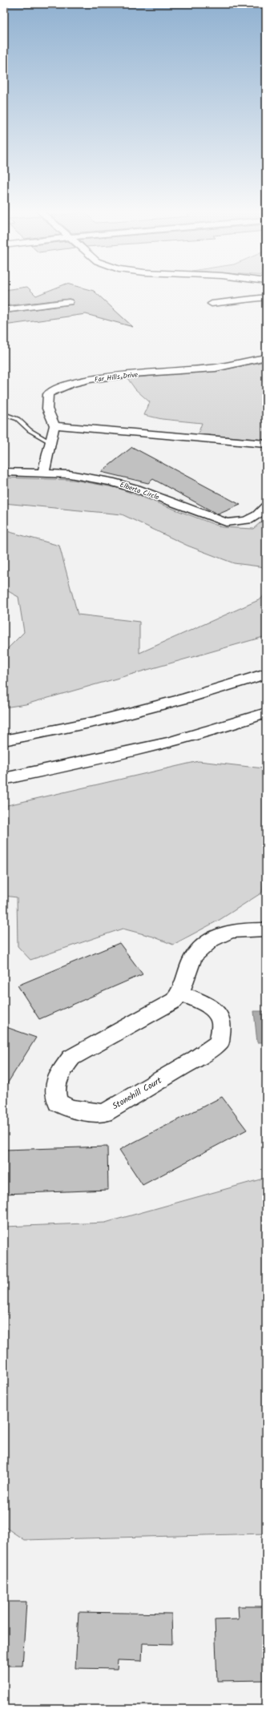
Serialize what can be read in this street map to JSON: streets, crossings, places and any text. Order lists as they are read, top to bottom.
{
  "streets": {
    "street": ["Far Hills Drive", "Elberta Circle", "Stonehill Court"]
  }
}
